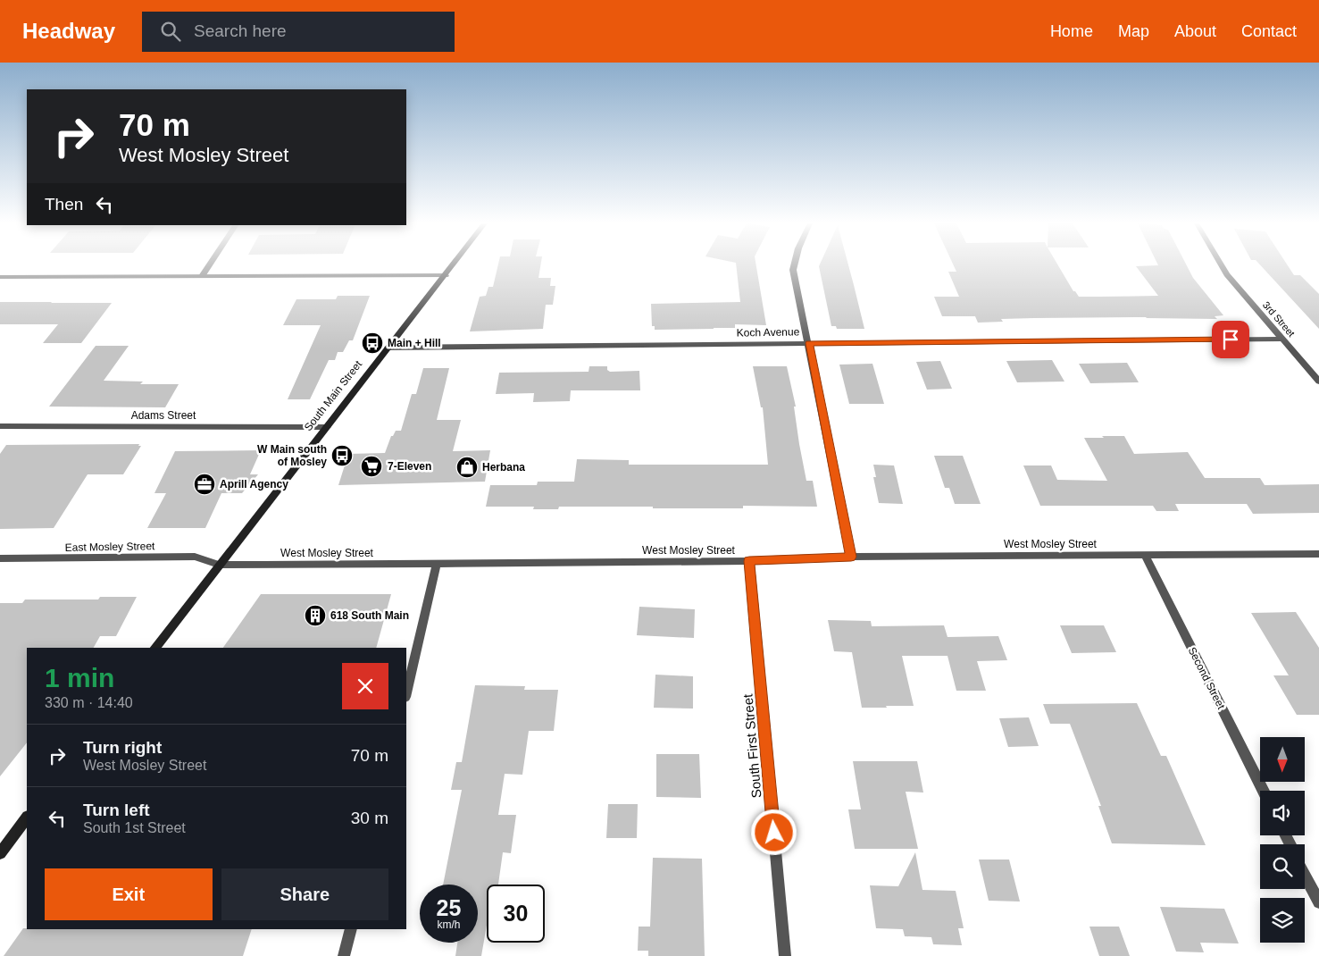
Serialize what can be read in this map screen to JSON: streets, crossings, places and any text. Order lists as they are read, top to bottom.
{
  "streets": {
    "main road": ["South Main Street"],
    "street": [
      "3rd Street",
      "Koch Avenue",
      "Adams Street",
      "West Mosley Street",
      "East Mosley Street",
      "Second Street",
      "South First Street"
    ]
  },
  "crossings": [
    ["3rd Street", "Koch Avenue"],
    ["Koch Avenue", "South Main Street"],
    ["South Main Street", "Adams Street"],
    ["South Main Street", "West Mosley Street"],
    ["South Main Street", "East Mosley Street"],
    ["West Mosley Street", "East Mosley Street"],
    ["West Mosley Street", "Second Street"],
    ["West Mosley Street", "South First Street"]
  ],
  "places": {
    "bus stop": ["Main + Hill", "W Main south of Mosley"],
    "supermarket": ["7-Eleven"],
    "shop": ["Herbana"],
    "office": ["Aprill Agency"],
    "building": ["618 South Main"]
  },
  "north": "bottom",
  "page": {
    "header": "Headway",
    "search": "Search here",
    "nav": [
      "Home",
      "Map",
      "About",
      "Contact"
    ],
    "turn": ["70 m", "West Mosley Street"],
    "then": "Then",
    "heading": ["1 min", "330 m · 14:40"],
    "list": [
      {
        "name": "Turn right",
        "note": "West Mosley Street",
        "value": "70 m"
      },
      {
        "name": "Turn left",
        "note": "South 1st Street",
        "value": "30 m"
      }
    ],
    "buttons": ["Exit", "Share"],
    "speed": "25 km/h",
    "limit": "30"
  }
}
